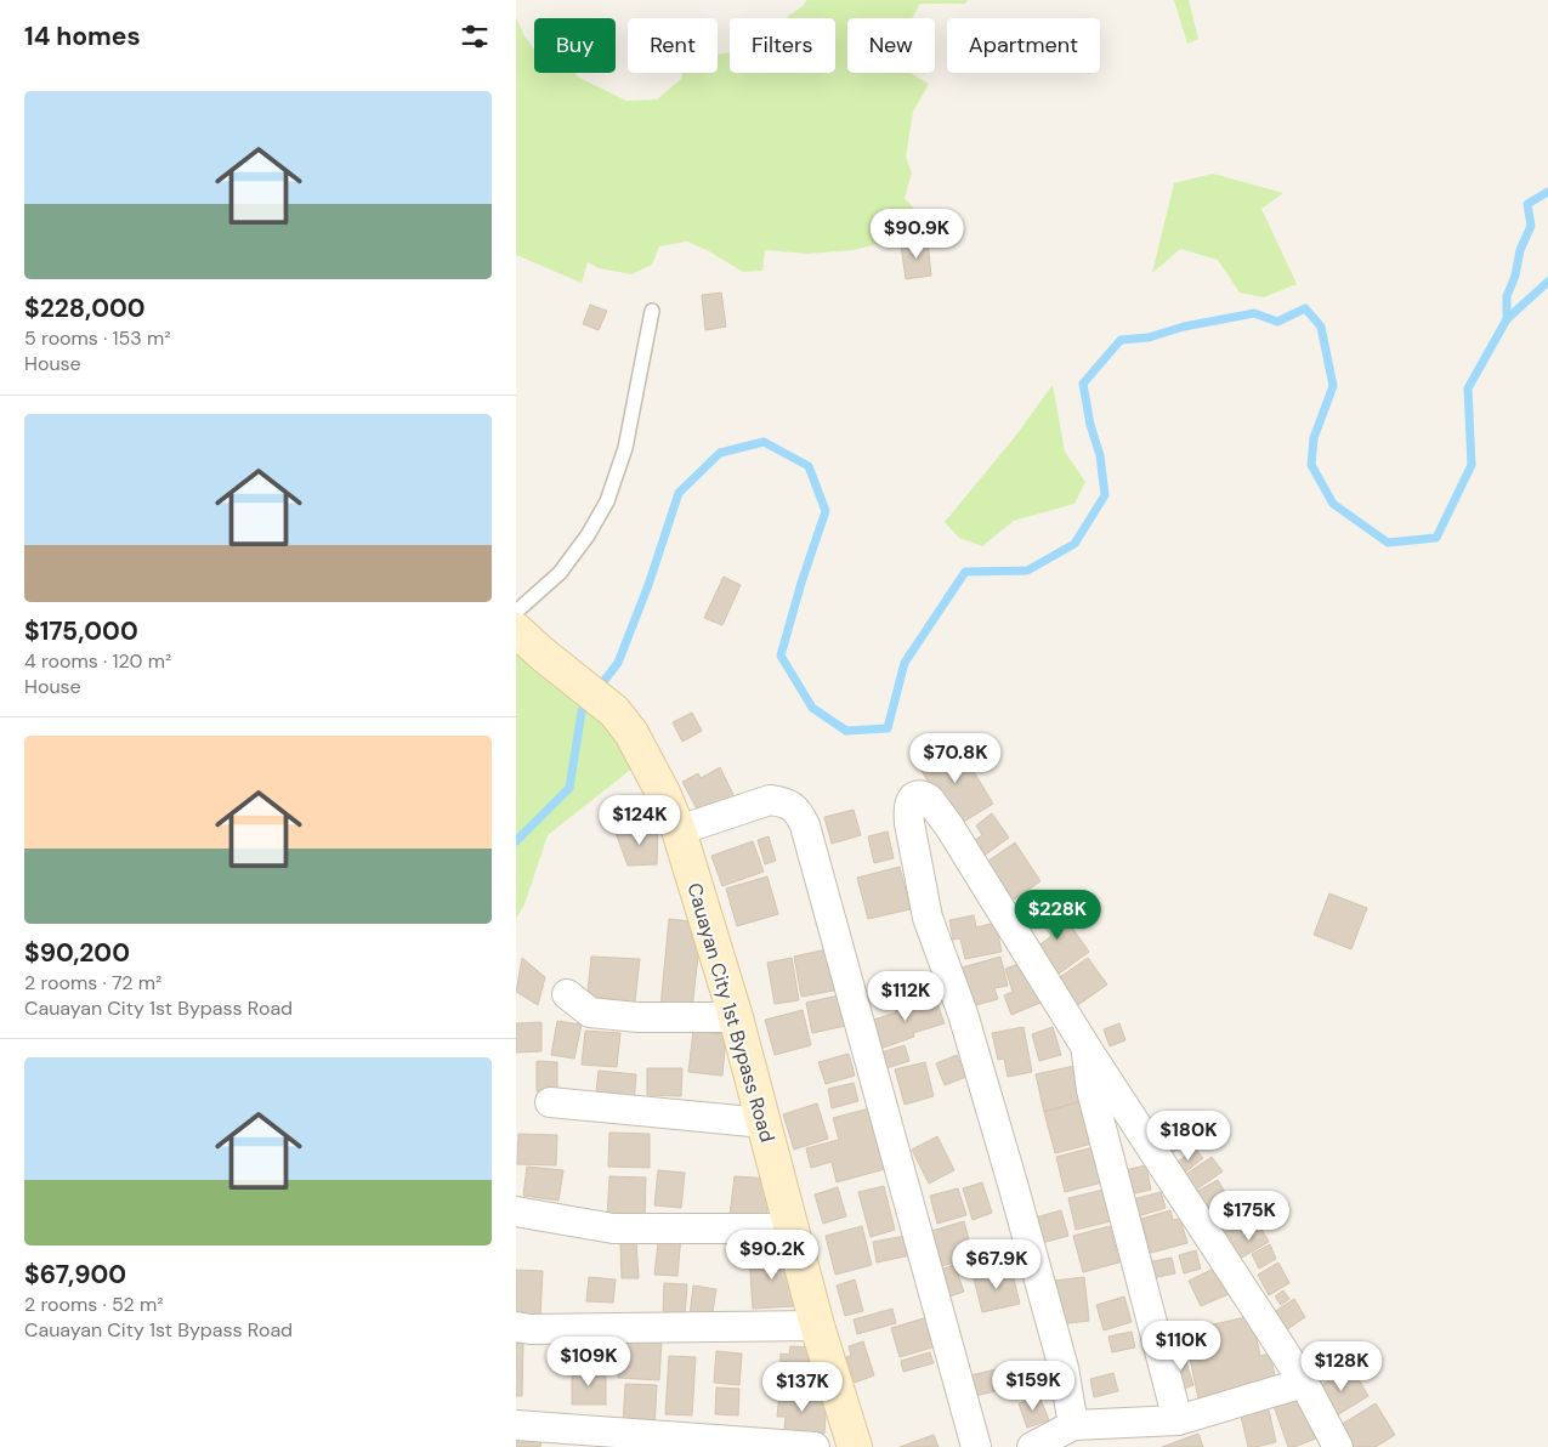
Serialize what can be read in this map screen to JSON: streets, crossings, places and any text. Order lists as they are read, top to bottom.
{
  "streets": {
    "main road": ["Cauayan City 1st Bypass Road"]
  },
  "page": {
    "heading": "14 homes",
    "chip": [
      "Buy",
      "Rent",
      "Filters",
      "New",
      "Apartment"
    ],
    "list": [
      {
        "name": "$228,000",
        "note": "5 rooms · 153 m² · House"
      },
      {
        "name": "$175,000",
        "note": "4 rooms · 120 m² · House"
      },
      {
        "name": "$90,200",
        "note": "2 rooms · 72 m² · Cauayan City 1st Bypass Road"
      },
      {
        "name": "$67,900",
        "note": "2 rooms · 52 m² · Cauayan City 1st Bypass Road"
      }
    ],
    "price": [
      "$90.9K",
      "$70.8K",
      "$124K",
      "$228K",
      "$112K",
      "$180K",
      "$175K",
      "$90.2K",
      "$67.9K",
      "$110K",
      "$109K",
      "$128K",
      "$159K",
      "$137K"
    ]
  }
}
